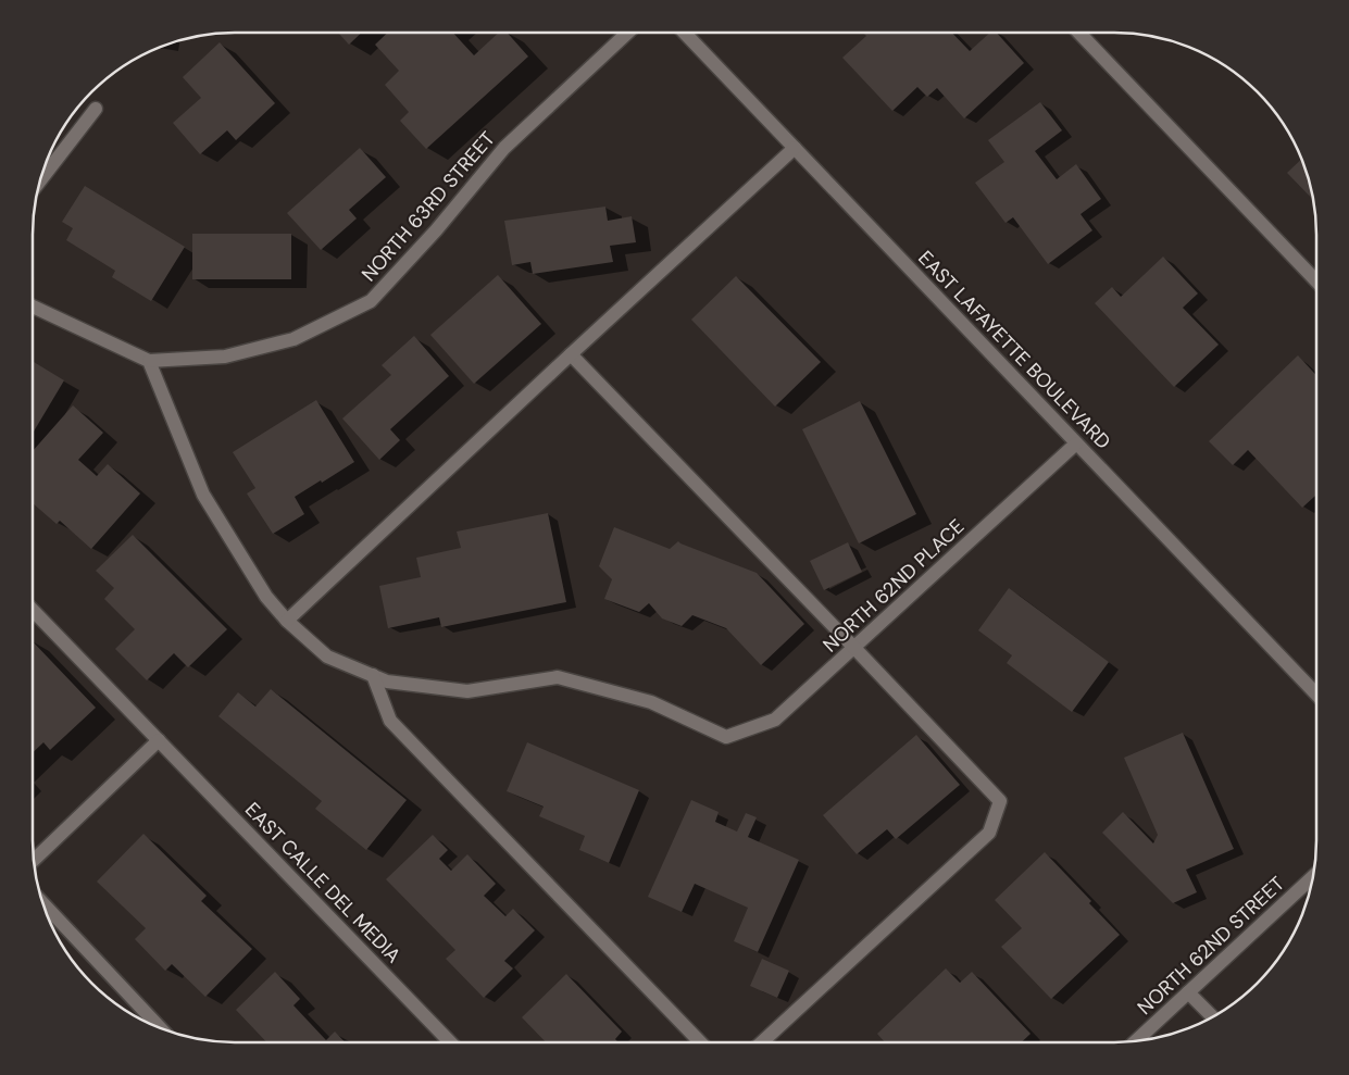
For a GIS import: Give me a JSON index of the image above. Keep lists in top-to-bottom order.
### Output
{
  "streets": {
    "street": [
      "NORTH 63RD STREET",
      "EAST LAFAYETTE BOULEVARD",
      "NORTH 62ND PLACE",
      "EAST CALLE DEL MEDIA",
      "NORTH 62ND STREET"
    ]
  },
  "crossings": [
    ["EAST LAFAYETTE BOULEVARD", "NORTH 62ND PLACE"]
  ]
}
